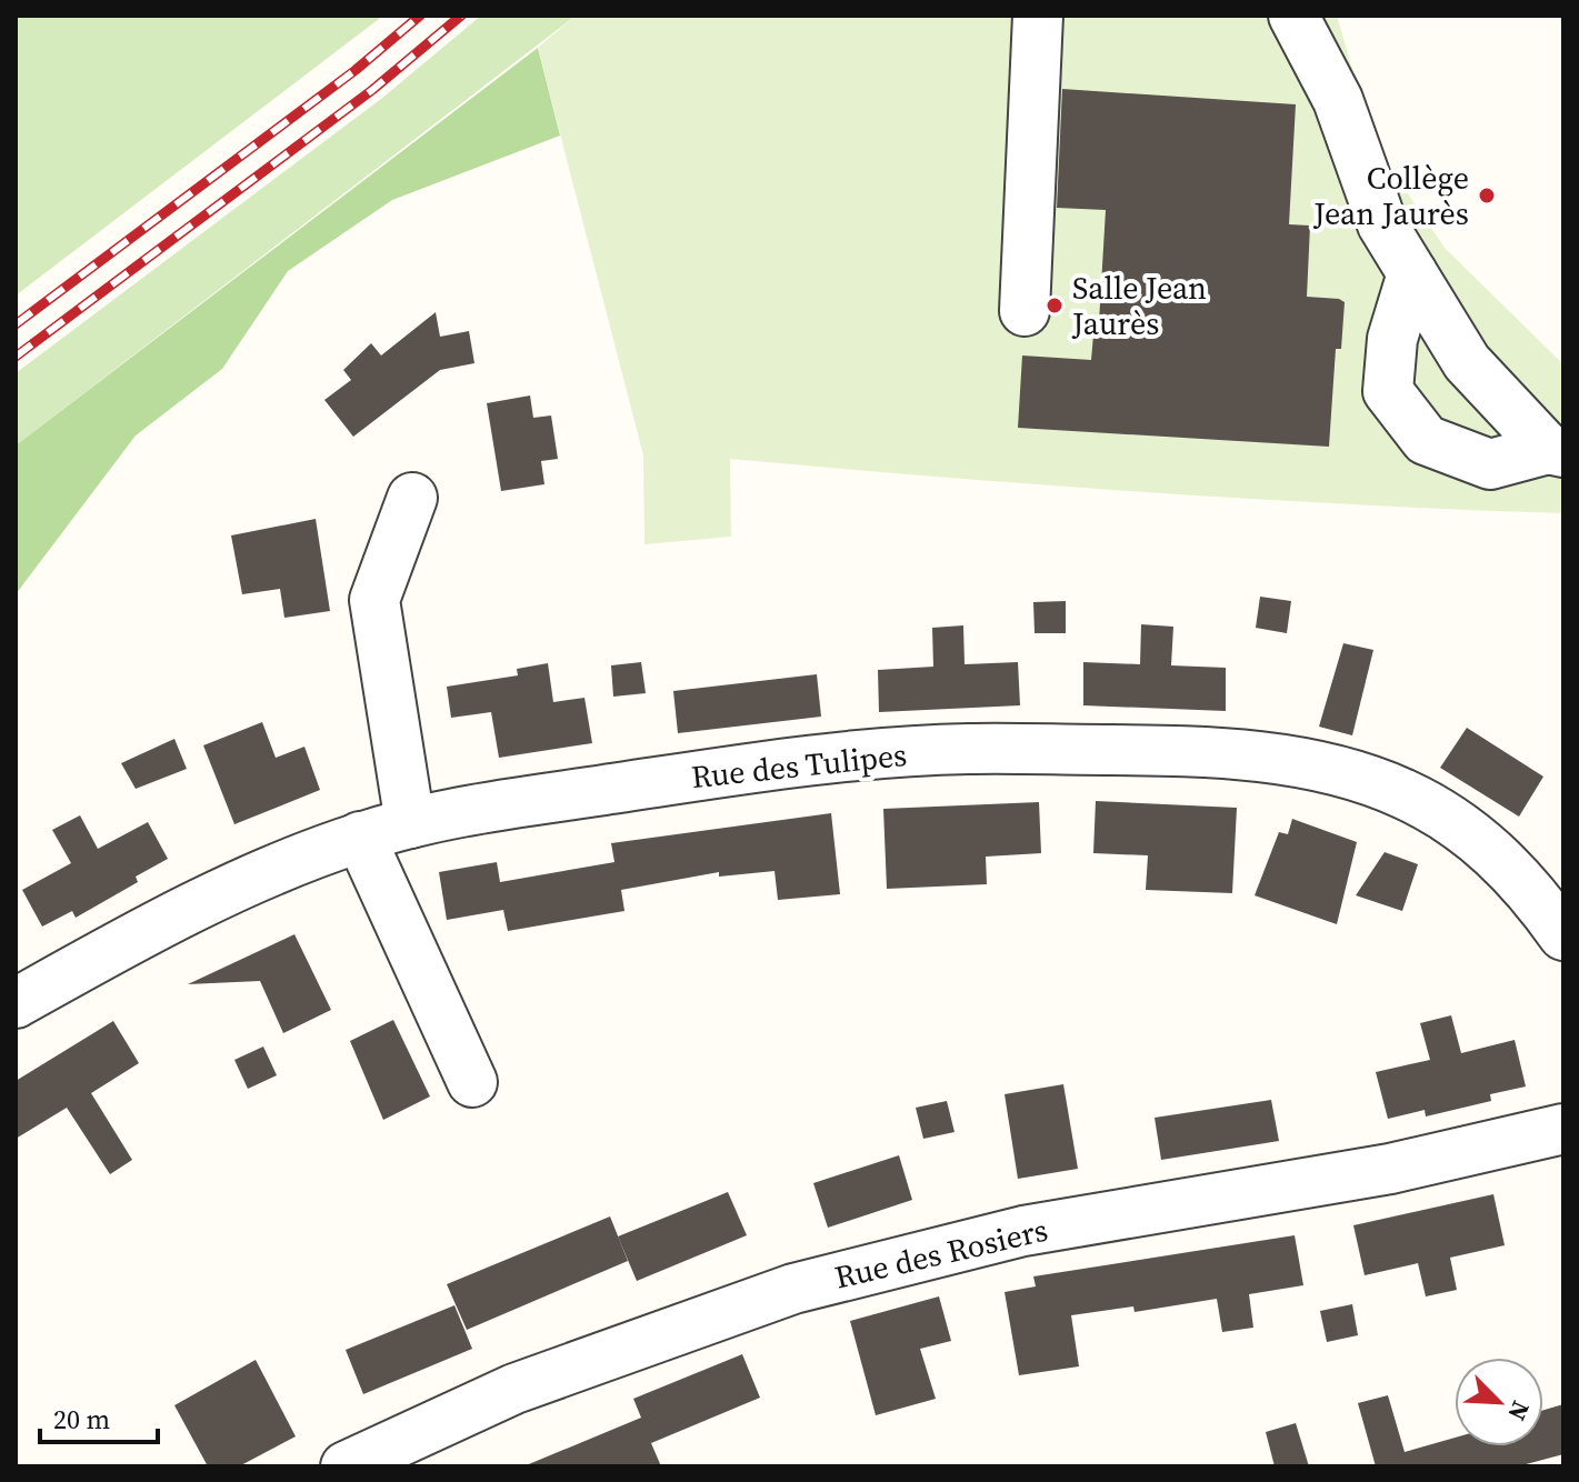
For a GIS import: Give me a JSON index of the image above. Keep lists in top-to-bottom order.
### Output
{
  "streets": {
    "street": ["Rue des Tulipes", "Rue des Rosiers"]
  },
  "places": ["Collège Jean Jaurès", "Salle Jean Jaurès"],
  "scale_bar": "20 m",
  "north": "bottom right"
}
